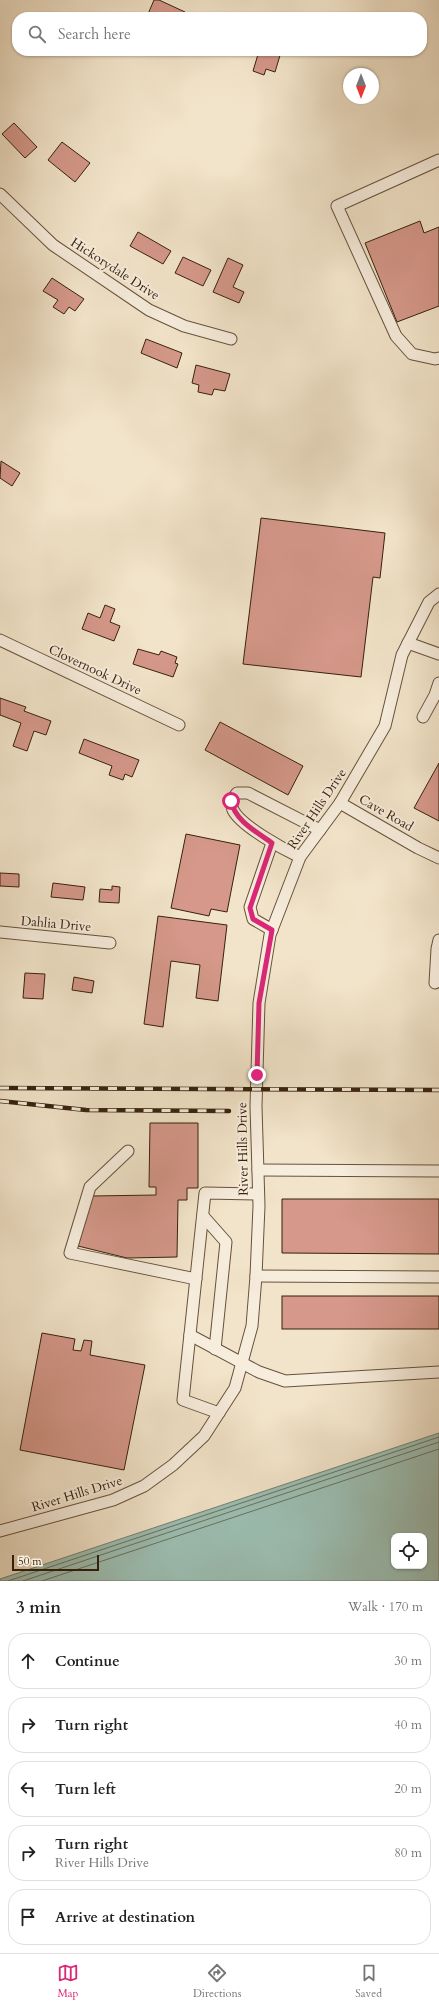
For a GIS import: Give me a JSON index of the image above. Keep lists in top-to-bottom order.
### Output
{
  "streets": {
    "street": [
      "Hickorydale Drive",
      "Clovernook Drive",
      "River Hills Drive",
      "Cave Road",
      "Dahlia Drive"
    ]
  },
  "crossings": [
    ["River Hills Drive", "Cave Road"]
  ],
  "scale_bar": "50 m",
  "north": "bottom",
  "page": {
    "search": "Search here",
    "scale": "50 m",
    "heading": ["3 min", "Walk · 170 m"],
    "list": [
      ["Continue", "30 m"],
      ["Turn right", "40 m"],
      ["Turn left", "20 m"],
      ["Turn right", "River Hills Drive", "80 m"],
      "Arrive at destination"
    ],
    "nav": ["Map", "Directions", "Saved"]
  }
}
